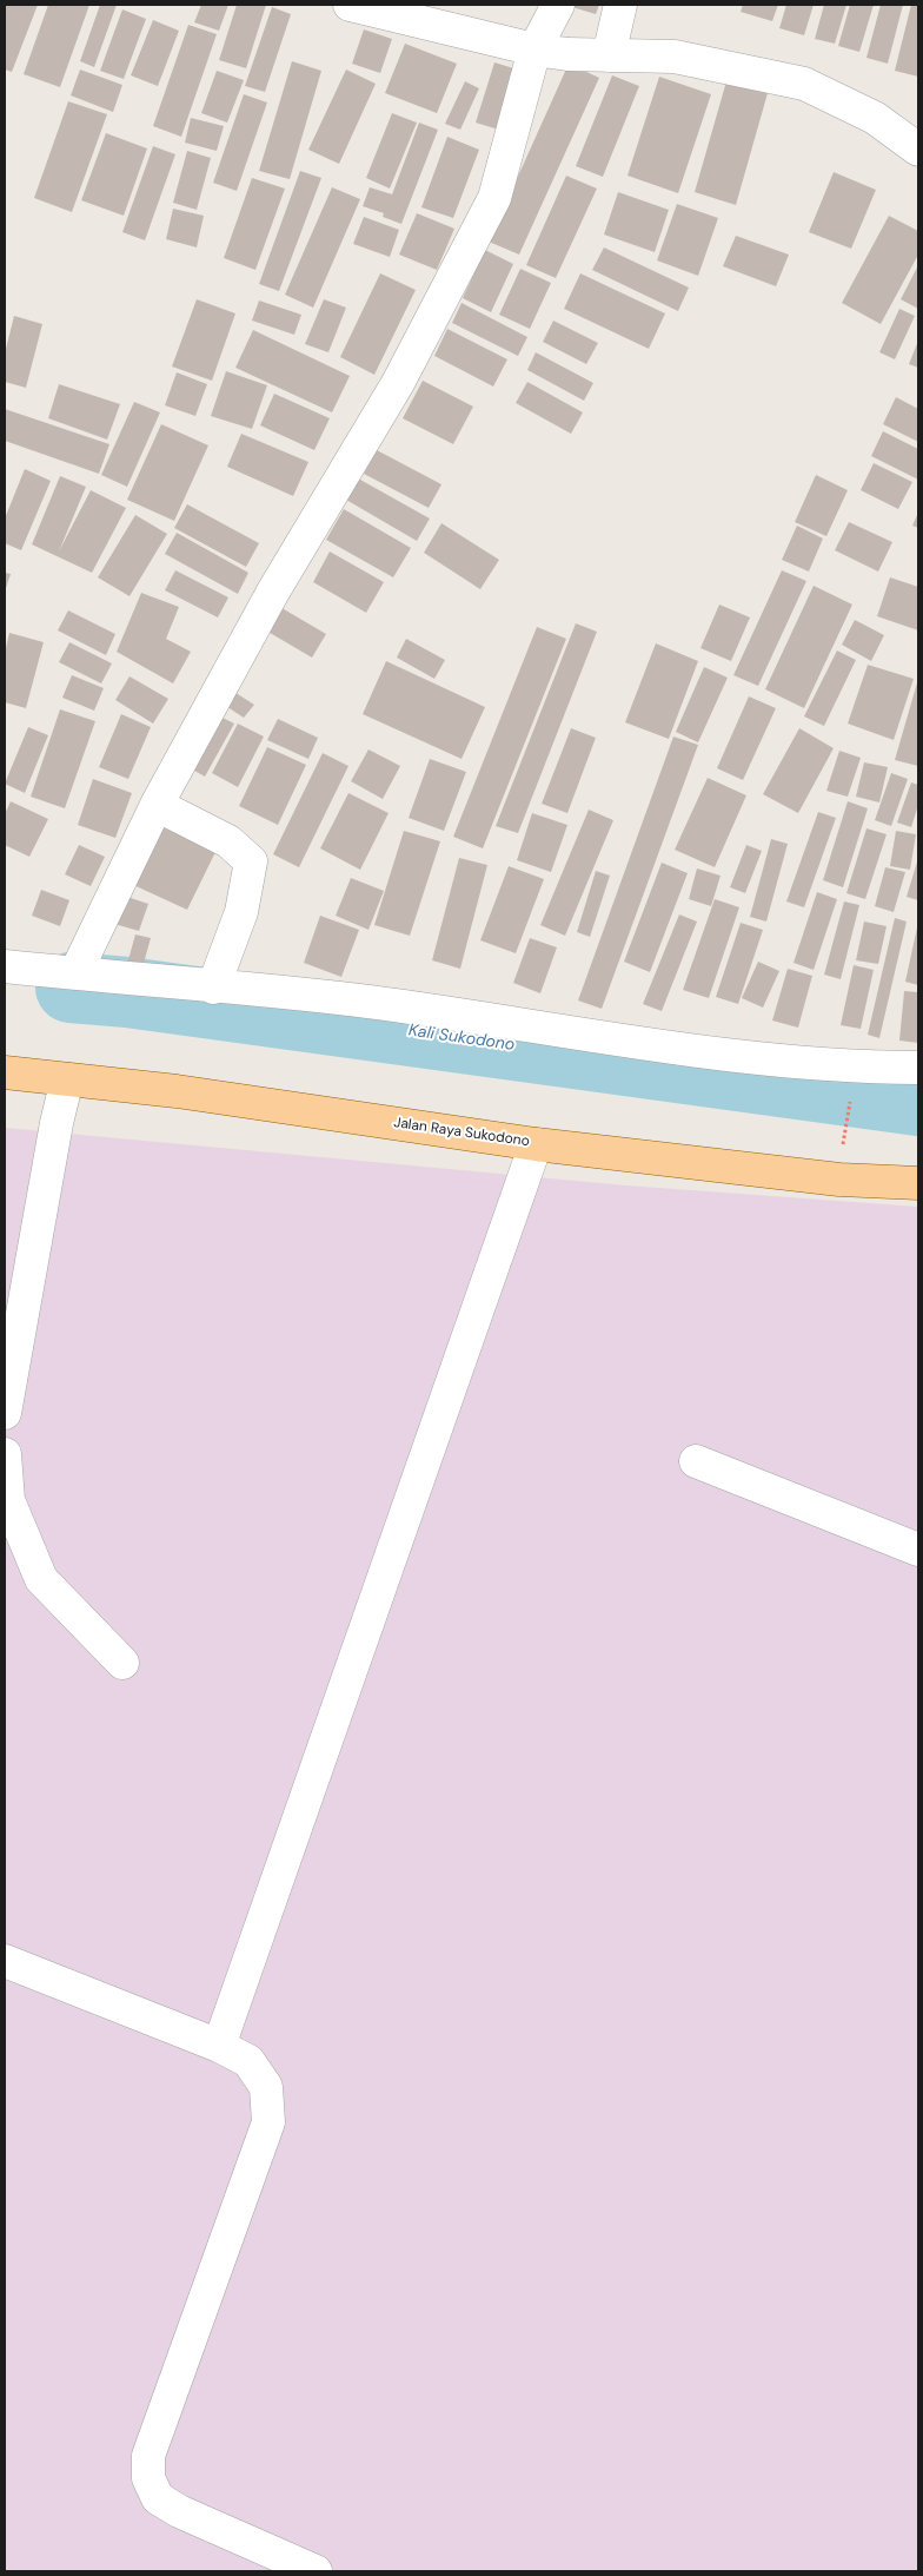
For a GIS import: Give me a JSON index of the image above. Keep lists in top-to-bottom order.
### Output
{
  "streets": {
    "main road": ["Jalan Raya Sukodono"]
  },
  "water": ["Kali Sukodono"]
}
